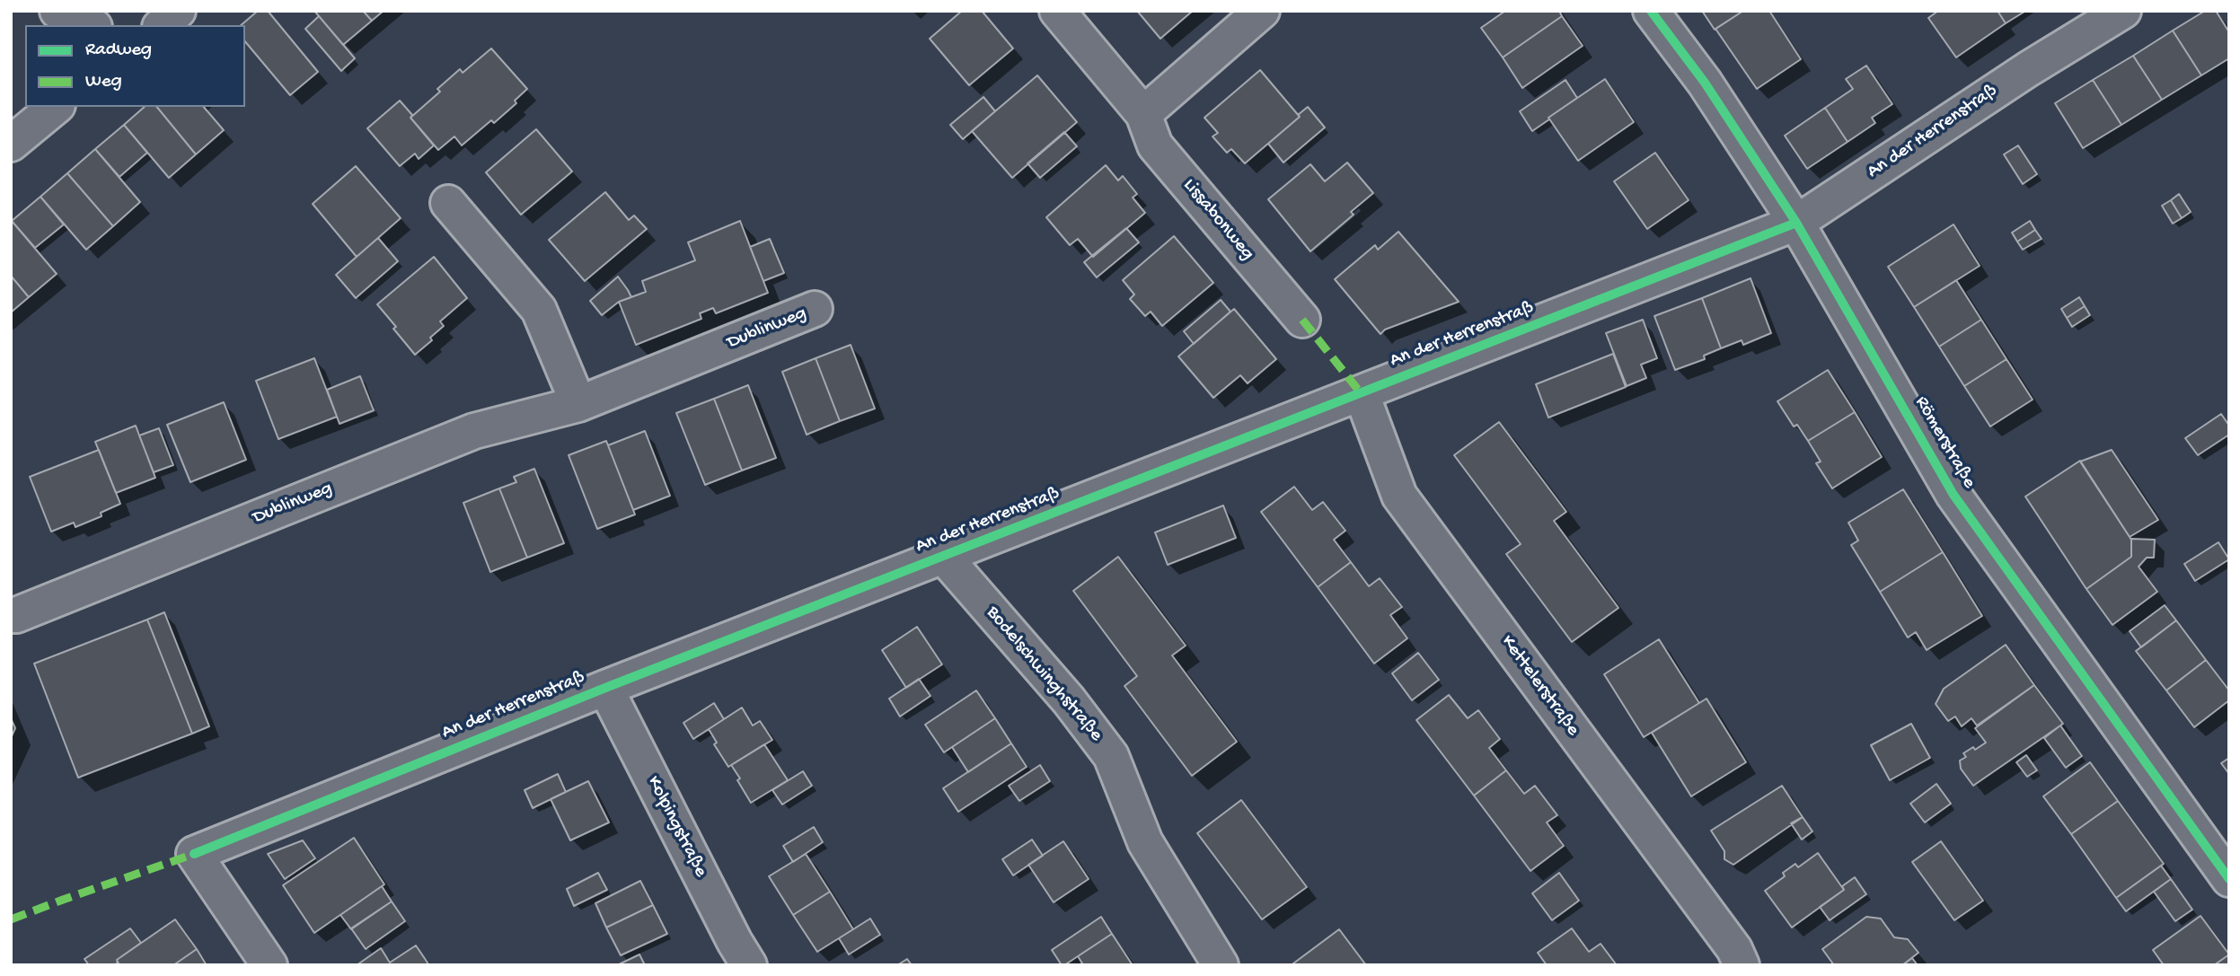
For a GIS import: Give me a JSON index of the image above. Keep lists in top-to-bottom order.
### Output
{
  "streets": {
    "street": [
      "An der Herrenstraß",
      "Lissabonweg",
      "Dublinweg",
      "Römerstraße",
      "Bodelschwinghstraße",
      "Kettelerstraße",
      "Kolpingstraße"
    ]
  },
  "crossings": [
    ["An der Herrenstraß", "Römerstraße"],
    ["An der Herrenstraß", "Bodelschwinghstraße"],
    ["An der Herrenstraß", "Kettelerstraße"],
    ["An der Herrenstraß", "Kolpingstraße"]
  ],
  "legend": ["Radweg", "Weg"]
}
